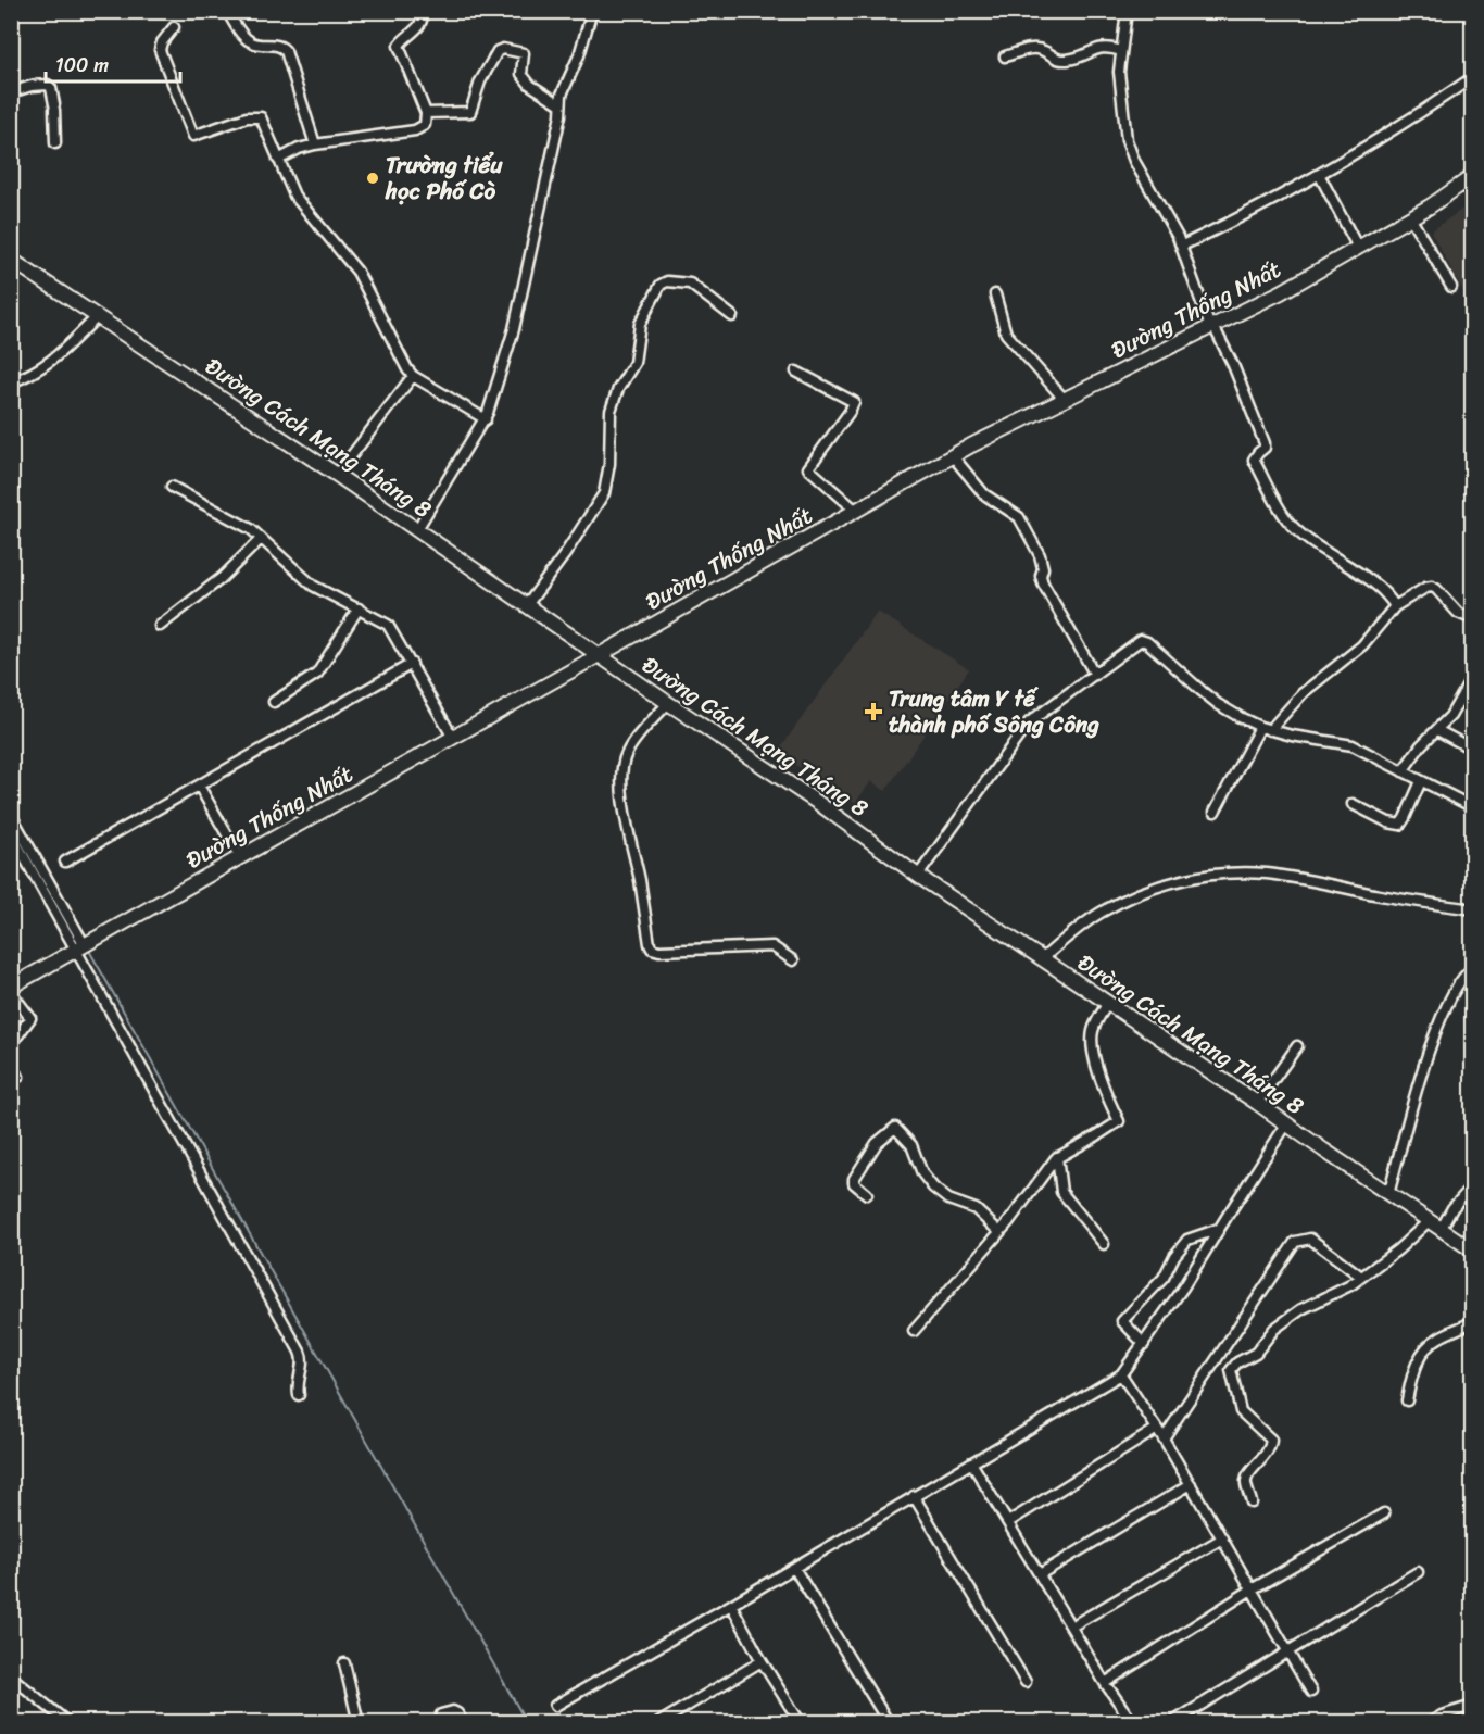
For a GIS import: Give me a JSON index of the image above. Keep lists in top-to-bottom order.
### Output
{
  "streets": {
    "street": ["Đường Thống Nhất", "Đường Cách Mạng Tháng 8"]
  },
  "crossings": [
    ["Đường Thống Nhất", "Đường Cách Mạng Tháng 8"]
  ],
  "places": {
    "other": ["Trường tiểu học Phố Cò"],
    "health": ["Trung tâm Y tế thành phố Sông Công"]
  },
  "scale_bar": "100 m"
}
